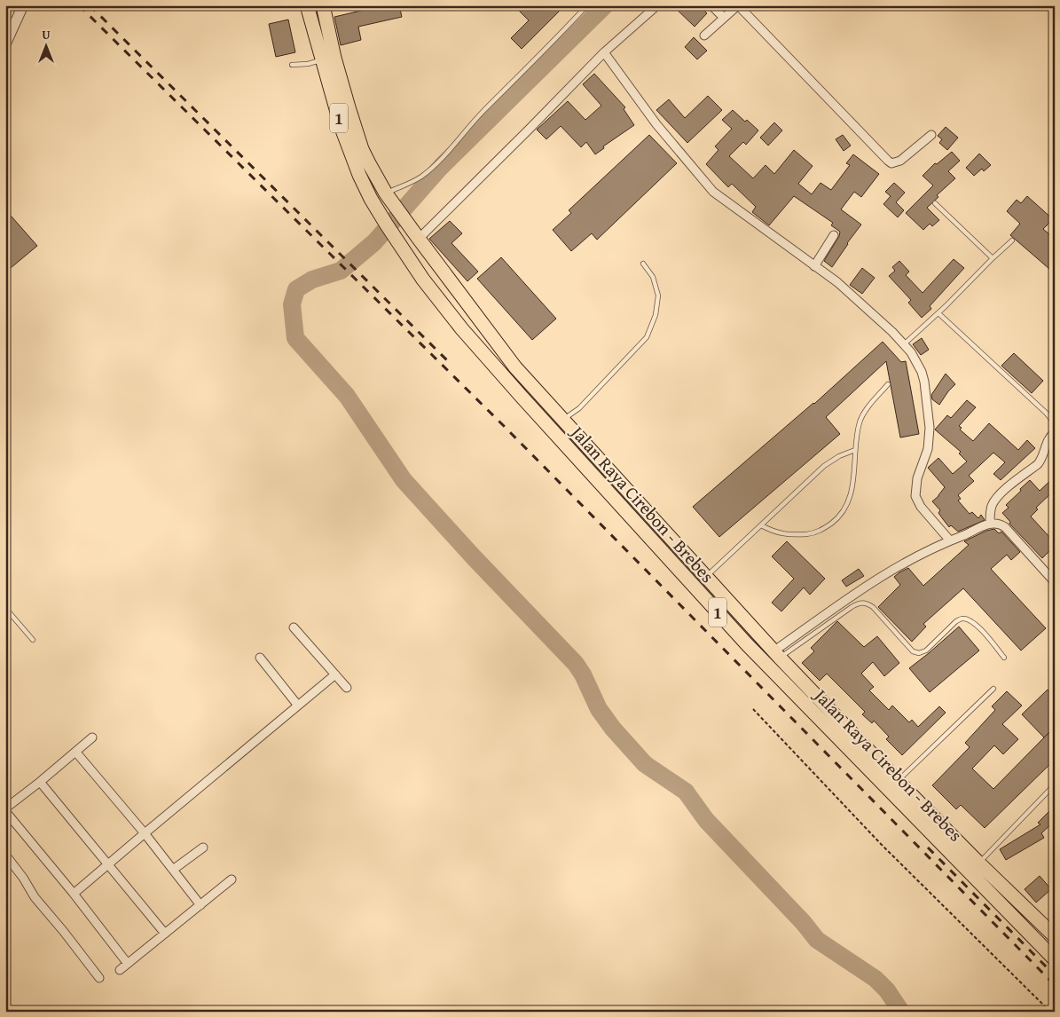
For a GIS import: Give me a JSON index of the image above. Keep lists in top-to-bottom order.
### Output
{
  "streets": {
    "highway": ["1", "Jalan Raya Cirebon - Brebes"]
  },
  "north": "top"
}
